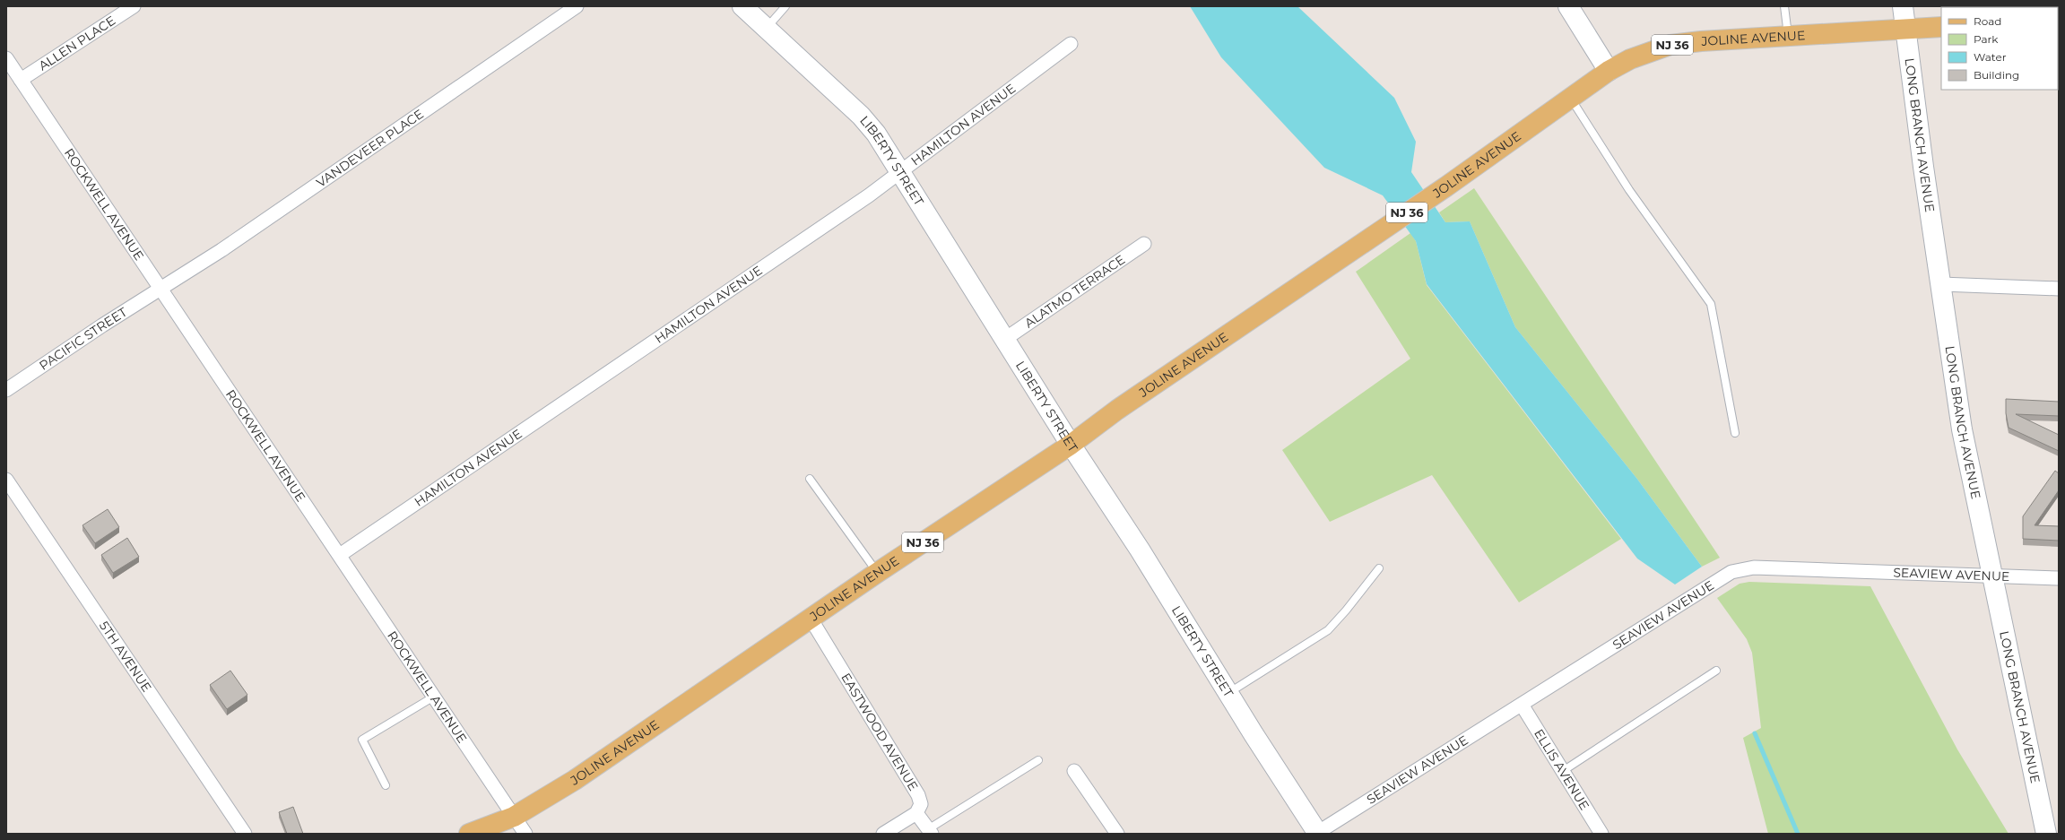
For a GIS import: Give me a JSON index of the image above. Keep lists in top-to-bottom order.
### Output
{
  "streets": {
    "main road": ["JOLINE AVENUE", "NJ 36"],
    "street": [
      "ALLEN PLACE",
      "HAMILTON AVENUE",
      "LONG BRANCH AVENUE",
      "VANDEVEER PLACE",
      "LIBERTY STREET",
      "ROCKWELL AVENUE",
      "ALATMO TERRACE",
      "PACIFIC STREET",
      "SEAVIEW AVENUE",
      "5TH AVENUE",
      "EASTWOOD AVENUE",
      "ELLIS AVENUE"
    ]
  },
  "crossings": [
    ["JOLINE AVENUE", "LONG BRANCH AVENUE"],
    ["JOLINE AVENUE", "LIBERTY STREET"],
    ["JOLINE AVENUE", "ROCKWELL AVENUE"],
    ["JOLINE AVENUE", "EASTWOOD AVENUE"],
    ["ALLEN PLACE", "ROCKWELL AVENUE"],
    ["HAMILTON AVENUE", "LIBERTY STREET"],
    ["HAMILTON AVENUE", "ROCKWELL AVENUE"],
    ["LONG BRANCH AVENUE", "SEAVIEW AVENUE"],
    ["VANDEVEER PLACE", "ROCKWELL AVENUE"],
    ["VANDEVEER PLACE", "PACIFIC STREET"],
    ["LIBERTY STREET", "ALATMO TERRACE"],
    ["LIBERTY STREET", "SEAVIEW AVENUE"],
    ["ROCKWELL AVENUE", "PACIFIC STREET"],
    ["SEAVIEW AVENUE", "ELLIS AVENUE"]
  ],
  "legend": [
    "Road",
    "Park",
    "Water",
    "Building"
  ]
}
